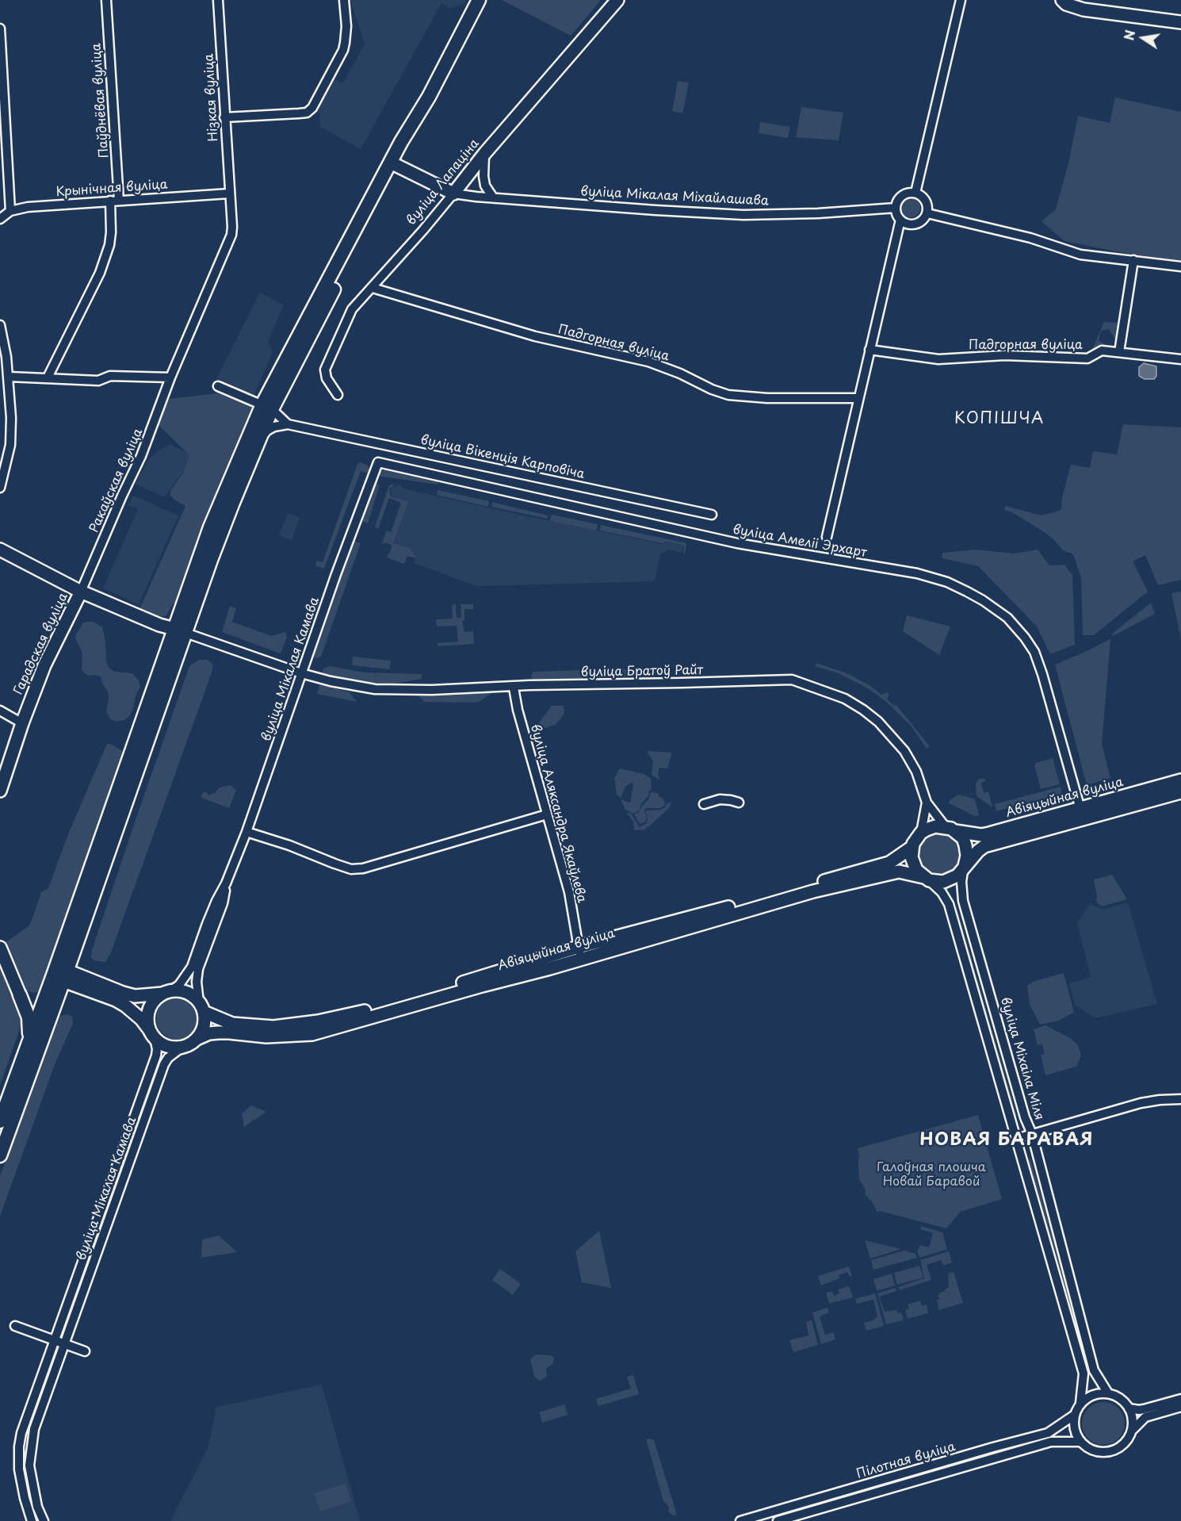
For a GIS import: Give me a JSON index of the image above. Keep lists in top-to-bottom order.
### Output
{
  "streets": {
    "main road": ["вуліца Лапаціна", "Гарадская вуліца", "Авіяцыйная вуліца"],
    "street": [
      "Нізкая вуліца",
      "Паўднёвая вуліца",
      "Крынічная вуліца",
      "вуліца Мікалая Міхайлашава",
      "Падгорная вуліца",
      "вуліца Вікенція Карповіча",
      "Ракаўская вуліца",
      "вуліца Амеліі Эрхарт",
      "вуліца Мікалая Камава",
      "вуліца Братоў Райт",
      "вуліца Аляксандра Якаўлева",
      "вуліца Міхаіла Міля",
      "Пілотная вуліца"
    ]
  },
  "crossings": [
    ["Нізкая вуліца", "Крынічная вуліца"],
    ["Нізкая вуліца", "Ракаўская вуліца"],
    ["Паўднёвая вуліца", "Крынічная вуліца"],
    ["вуліца Лапаціна", "вуліца Мікалая Міхайлашава"],
    ["вуліца Лапаціна", "Падгорная вуліца"],
    ["Крынічная вуліца", "Ракаўская вуліца"],
    ["Ракаўская вуліца", "Гарадская вуліца"],
    ["вуліца Амеліі Эрхарт", "вуліца Мікалая Камава"],
    ["вуліца Амеліі Эрхарт", "Авіяцыйная вуліца"],
    ["вуліца Мікалая Камава", "вуліца Братоў Райт"],
    ["вуліца Мікалая Камава", "Авіяцыйная вуліца"],
    ["вуліца Братоў Райт", "вуліца Аляксандра Якаўлева"],
    ["Авіяцыйная вуліца", "вуліца Аляксандра Якаўлева"],
    ["Авіяцыйная вуліца", "вуліца Міхаіла Міля"],
    ["вуліца Міхаіла Міля", "Пілотная вуліца"]
  ],
  "districts": ["КОПІШЧА", "НОВАЯ БАРАВАЯ"],
  "parks": ["Галоўная плошча Новай Баравой"],
  "north": "left"
}
